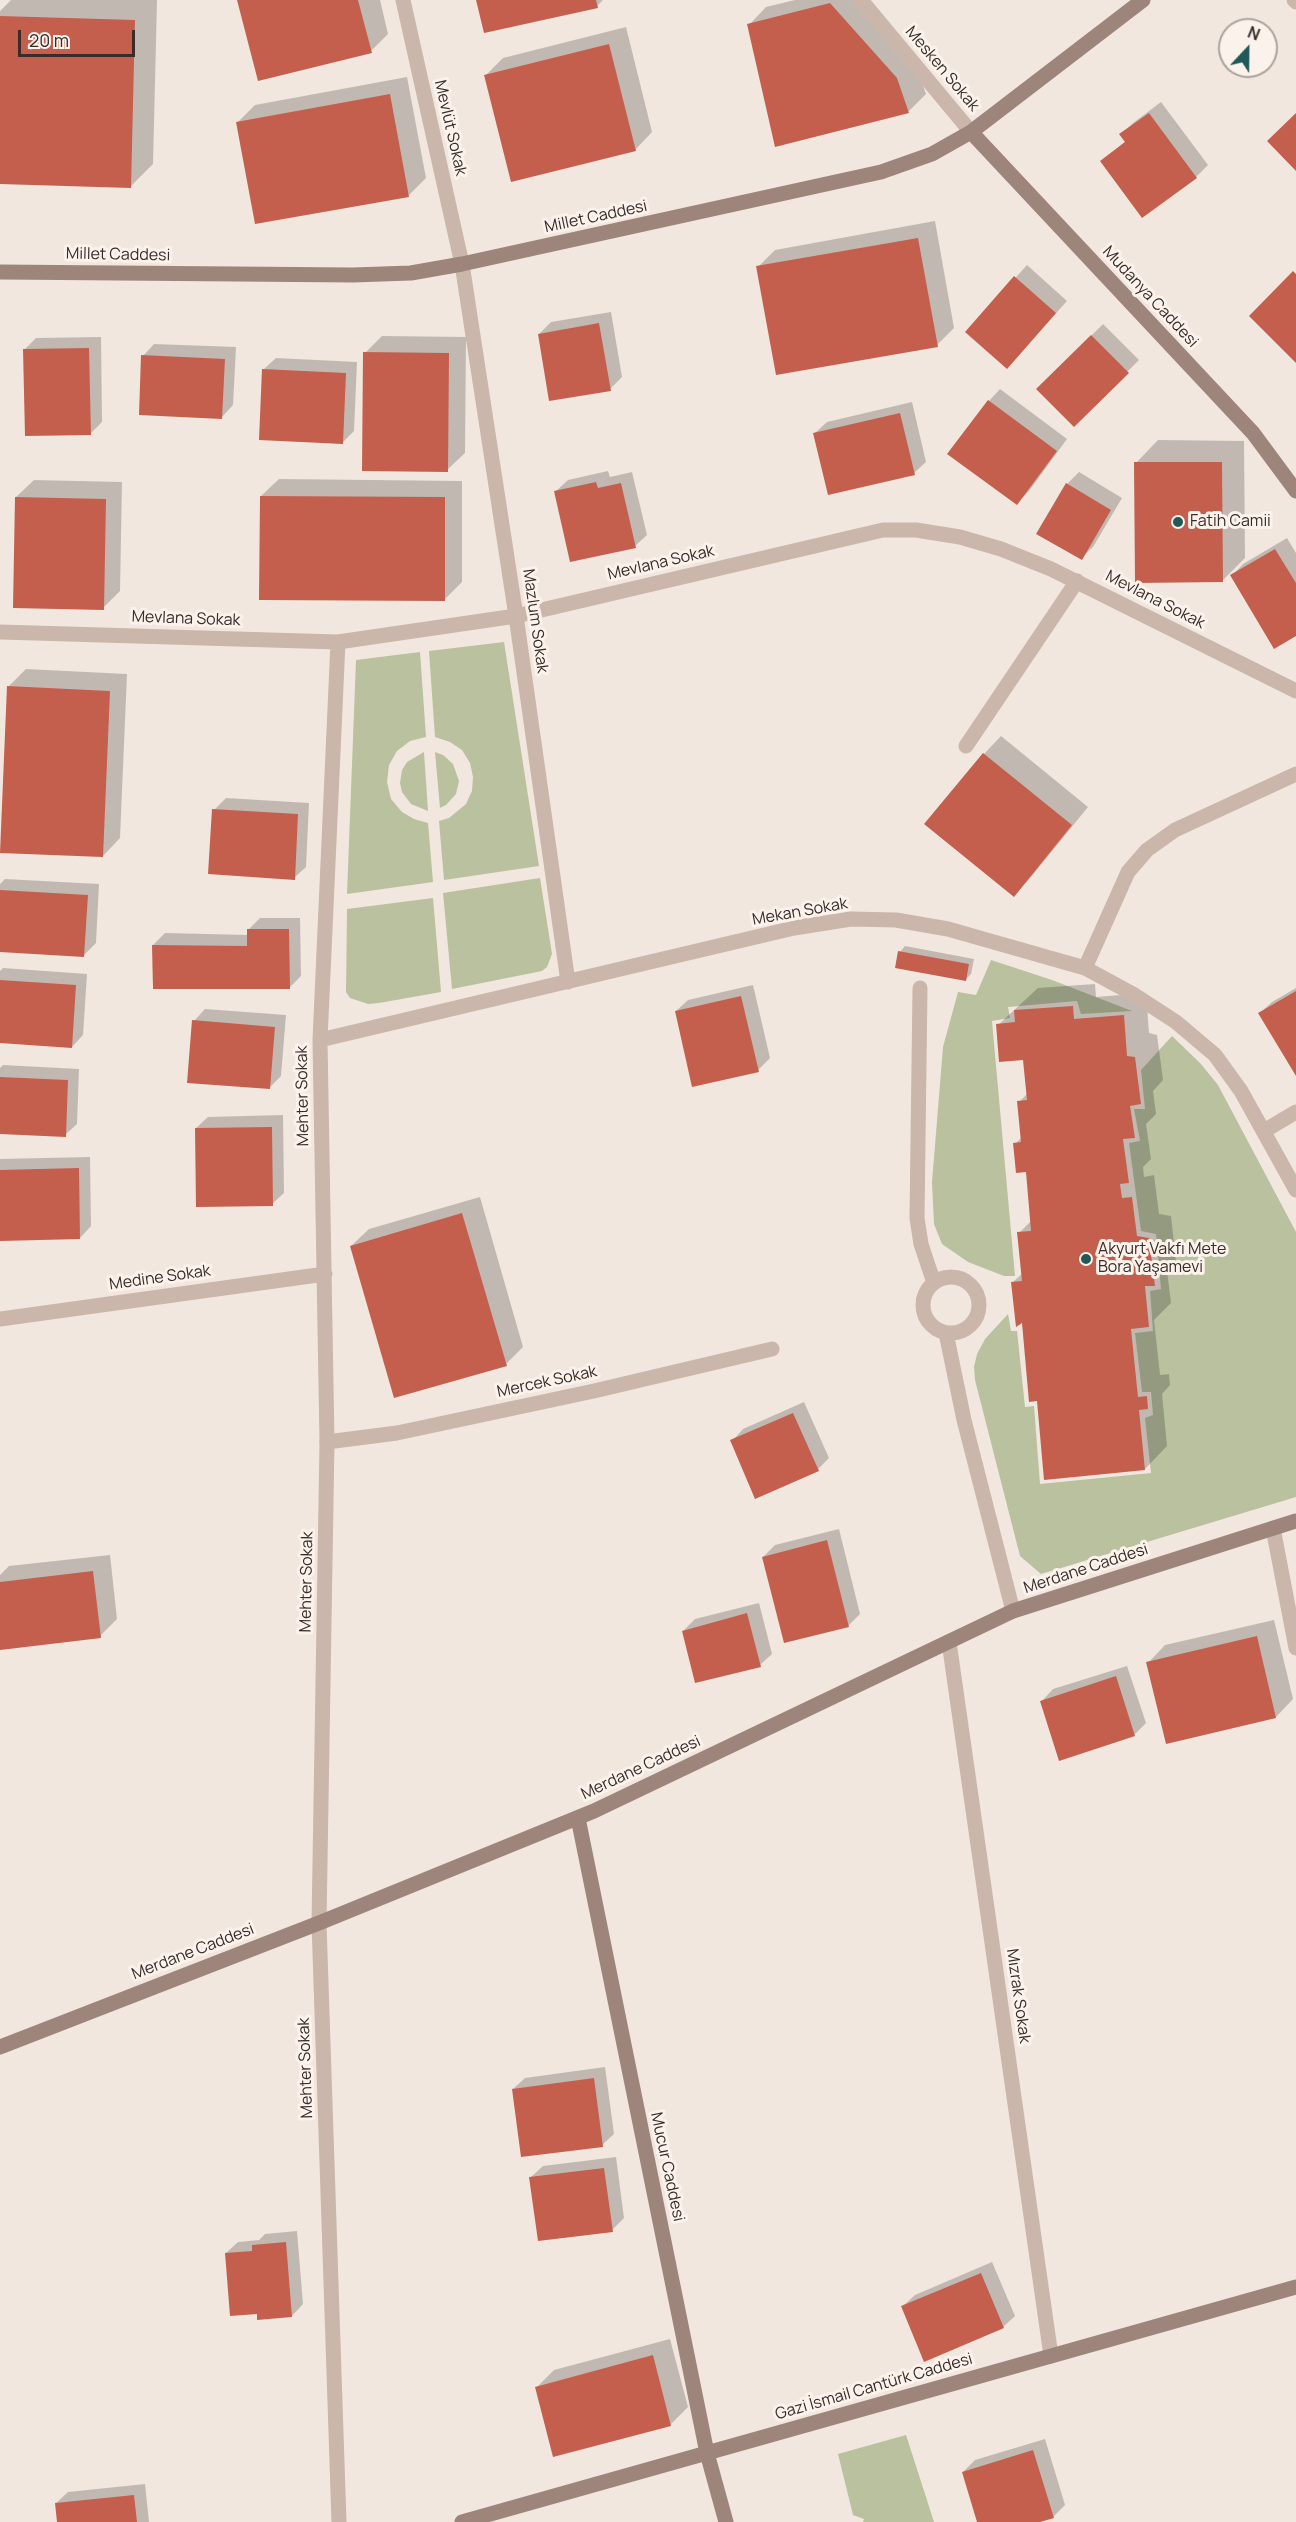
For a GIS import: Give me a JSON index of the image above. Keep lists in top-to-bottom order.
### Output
{
  "streets": {
    "street": [
      "Mesken Sokak",
      "Mevlüt Sokak",
      "Millet Caddesi",
      "Mudanya Caddesi",
      "Mevlana Sokak",
      "Mazlum Sokak",
      "Mekan Sokak",
      "Mehter Sokak",
      "Medine Sokak",
      "Mercek Sokak",
      "Merdane Caddesi",
      "Mızrak Sokak",
      "Mucur Caddesi",
      "Gazi İsmail Cantürk Caddesi"
    ]
  },
  "crossings": [
    ["Mesken Sokak", "Millet Caddesi"],
    ["Mesken Sokak", "Mudanya Caddesi"],
    ["Mevlüt Sokak", "Millet Caddesi"],
    ["Mevlüt Sokak", "Mazlum Sokak"],
    ["Millet Caddesi", "Mudanya Caddesi"],
    ["Millet Caddesi", "Mazlum Sokak"],
    ["Mevlana Sokak", "Mazlum Sokak"],
    ["Mevlana Sokak", "Mehter Sokak"],
    ["Mazlum Sokak", "Mekan Sokak"],
    ["Mekan Sokak", "Mehter Sokak"],
    ["Mehter Sokak", "Medine Sokak"],
    ["Mehter Sokak", "Mercek Sokak"],
    ["Mehter Sokak", "Merdane Caddesi"],
    ["Merdane Caddesi", "Mızrak Sokak"],
    ["Merdane Caddesi", "Mucur Caddesi"],
    ["Mızrak Sokak", "Gazi İsmail Cantürk Caddesi"],
    ["Mucur Caddesi", "Gazi İsmail Cantürk Caddesi"]
  ],
  "places": ["Fatih Camii", "Akyurt Vakfı Mete Bora Yaşamevi"],
  "scale_bar": "20 m",
  "north": "top"
}
